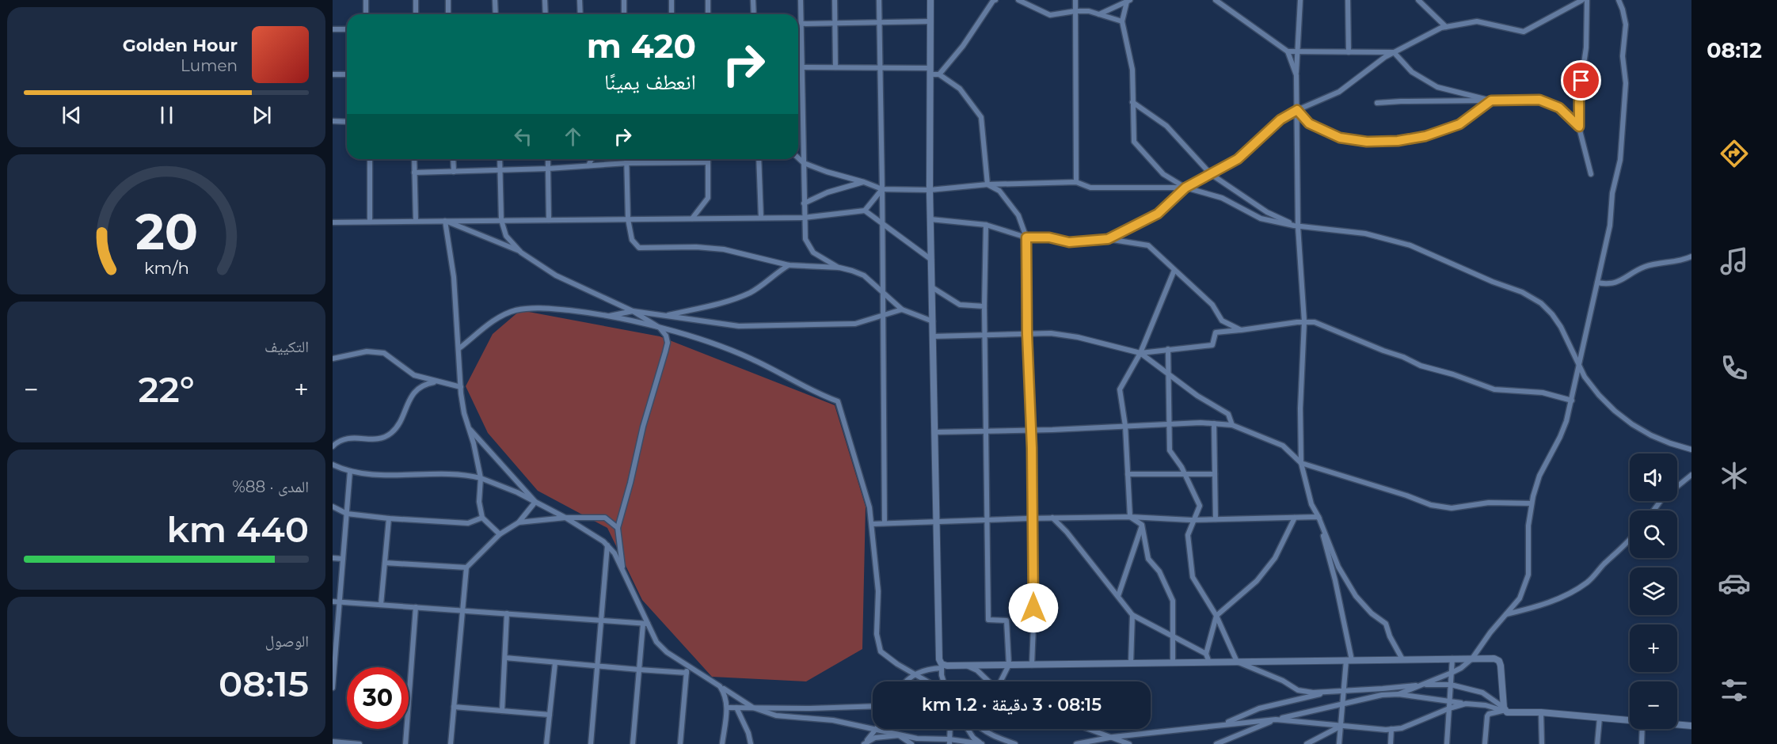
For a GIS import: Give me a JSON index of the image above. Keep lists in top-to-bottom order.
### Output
{
  "page": {
    "tabs": "08:12",
    "turn": ["420 m", "انعطف يمينًا"],
    "song": ["Golden Hour", "Lumen"],
    "tile": [
      "التكييف",
      ["المدى · 88%", "440 km"],
      ["الوصول", "08:15"]
    ],
    "heat": ["−", "22°", "+"],
    "map_buttons": ["+", "−"],
    "limit": "30",
    "trip": "08:15 · 3 دقيقة · 1.2 km",
    "gauge": ["20", "km/h"]
  }
}
